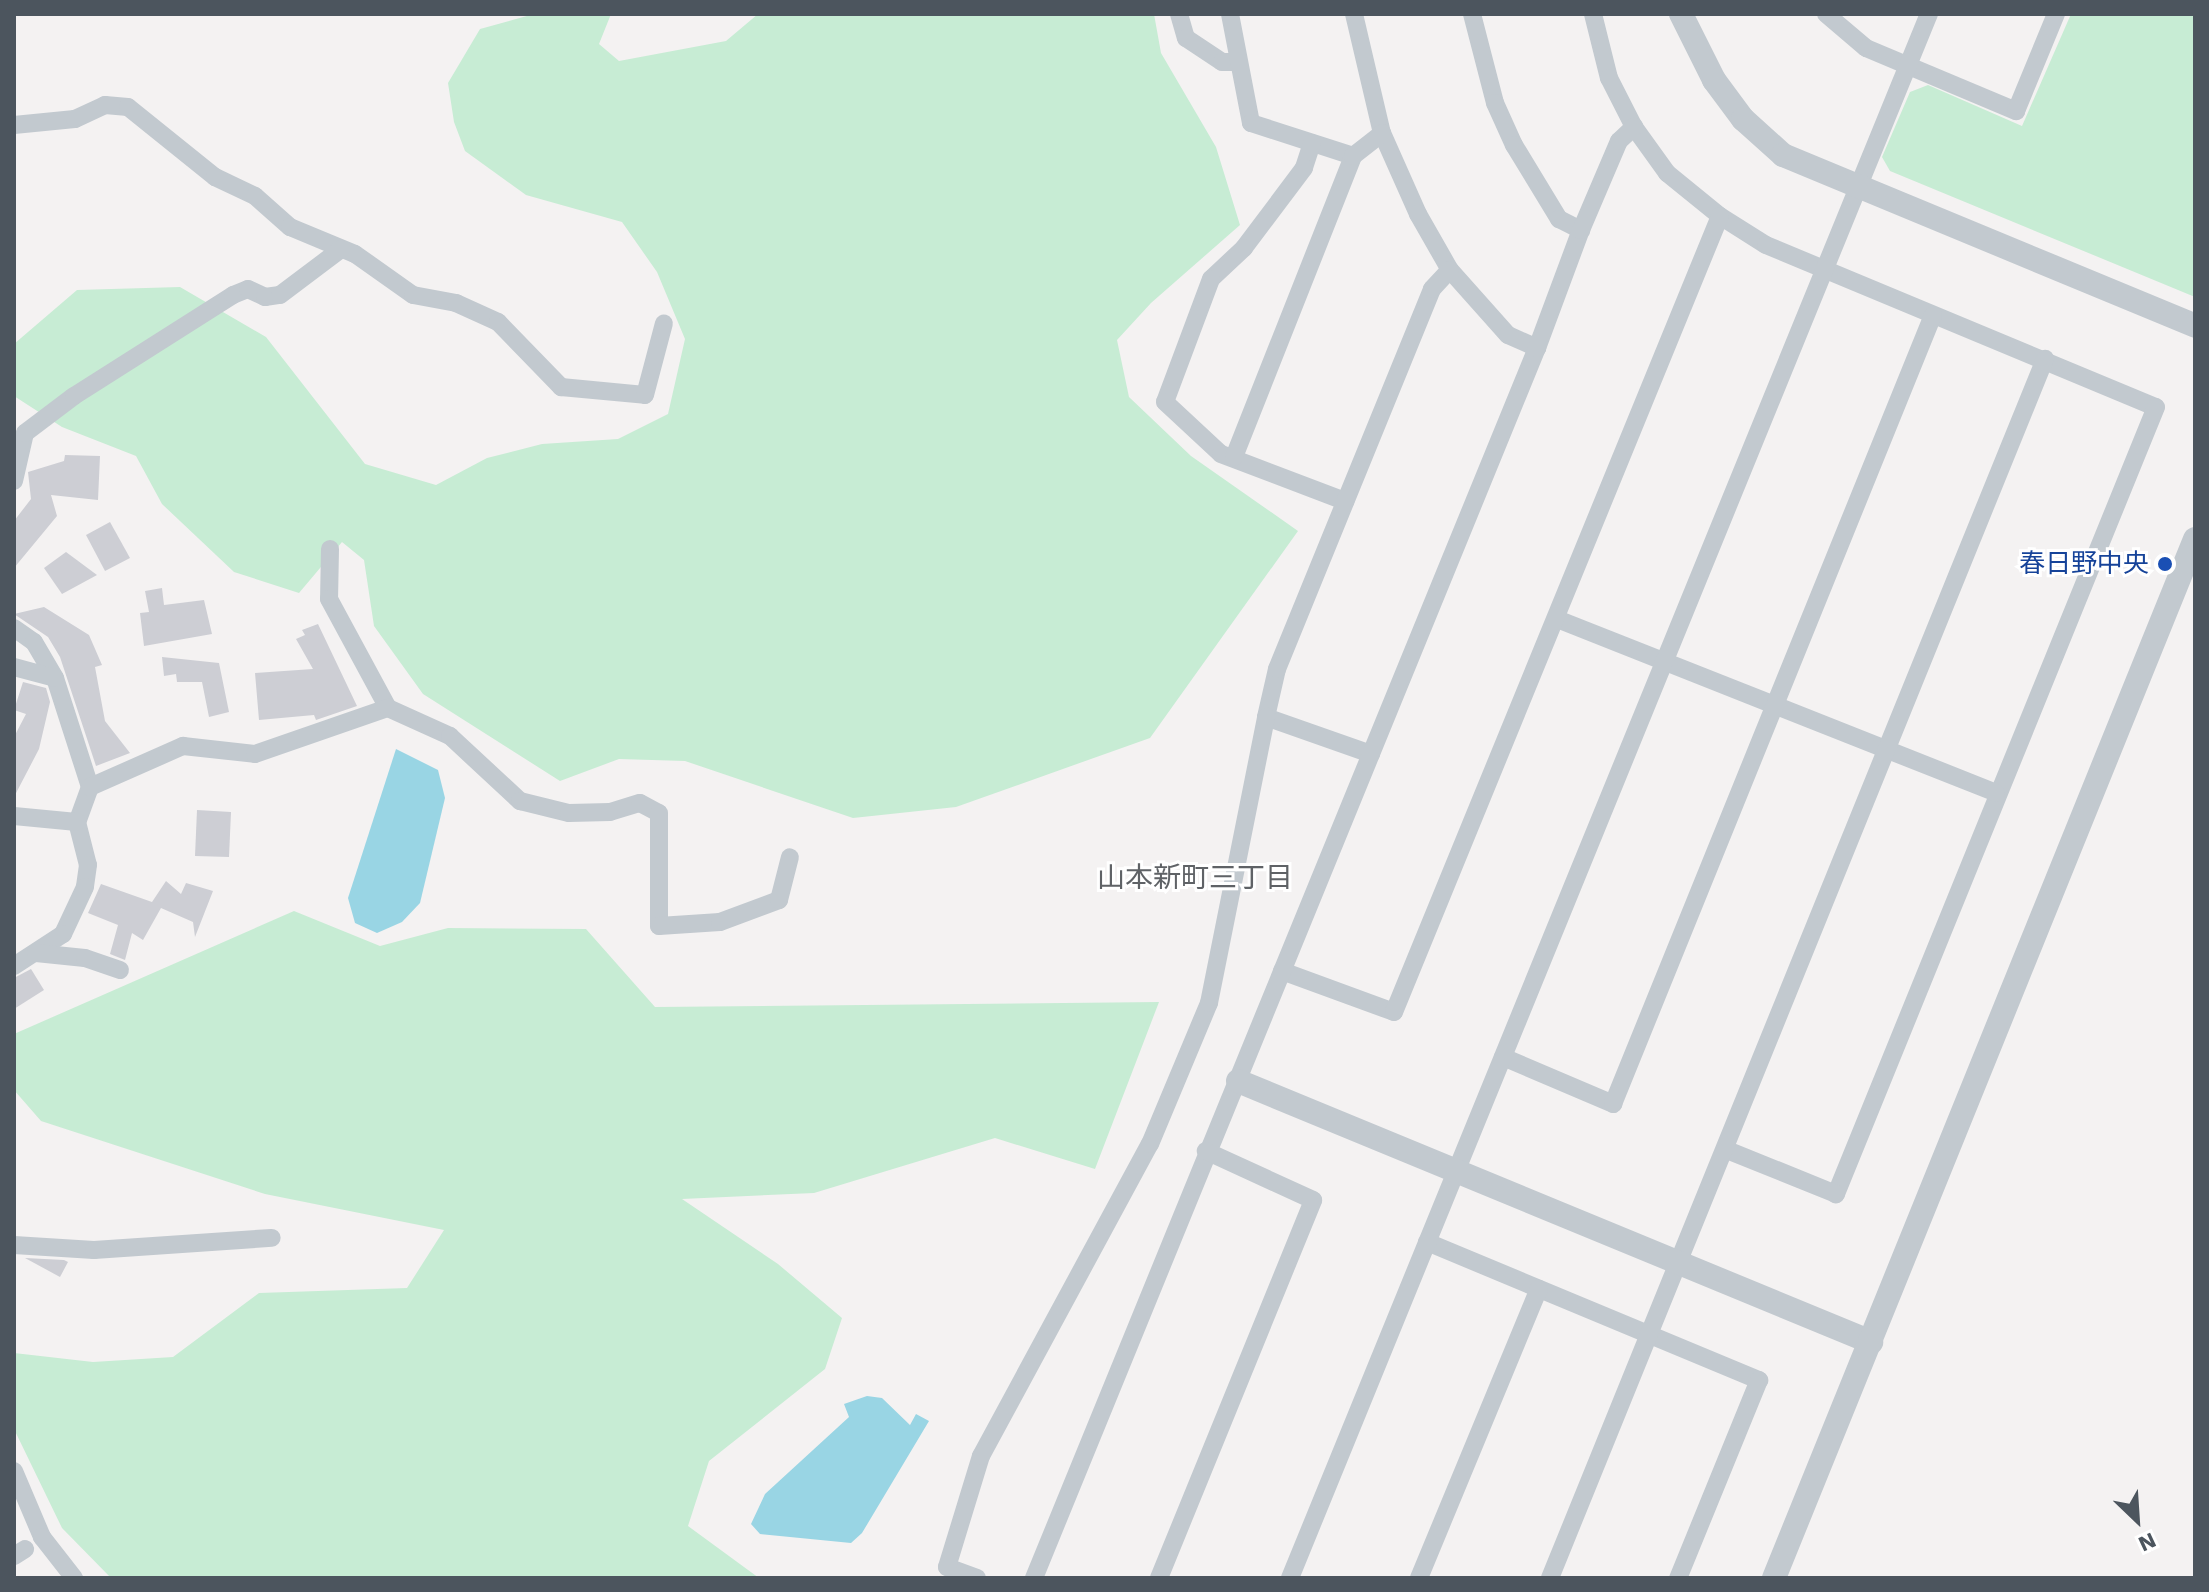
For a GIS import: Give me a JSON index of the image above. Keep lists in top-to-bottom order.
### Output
{
  "districts": ["山本新町三丁目"],
  "places": ["春日野中央"],
  "north": "bottom right"
}
